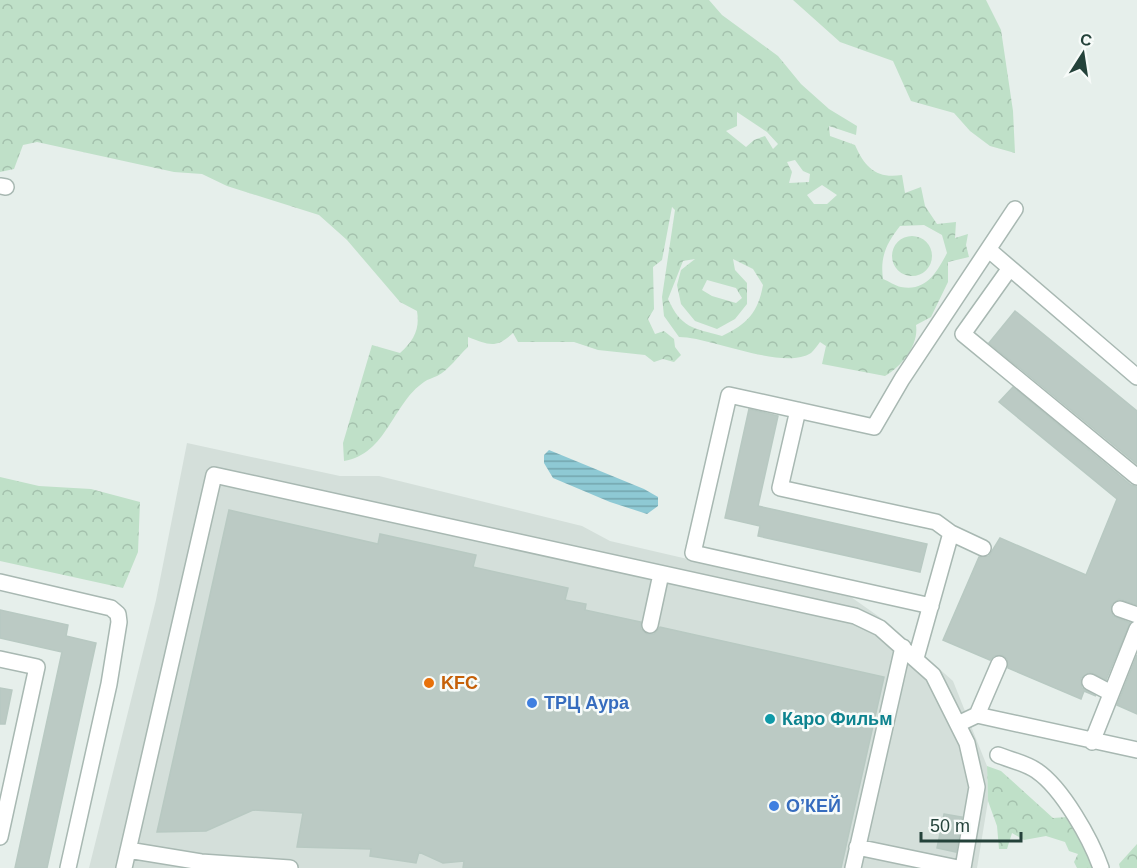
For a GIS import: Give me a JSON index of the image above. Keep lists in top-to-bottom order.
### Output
{
  "places": [
    "KFC",
    "ТРЦ Аура",
    "Каро Фильм",
    "О’КЕЙ"
  ],
  "scale_bar": "50 m",
  "north": "top"
}
